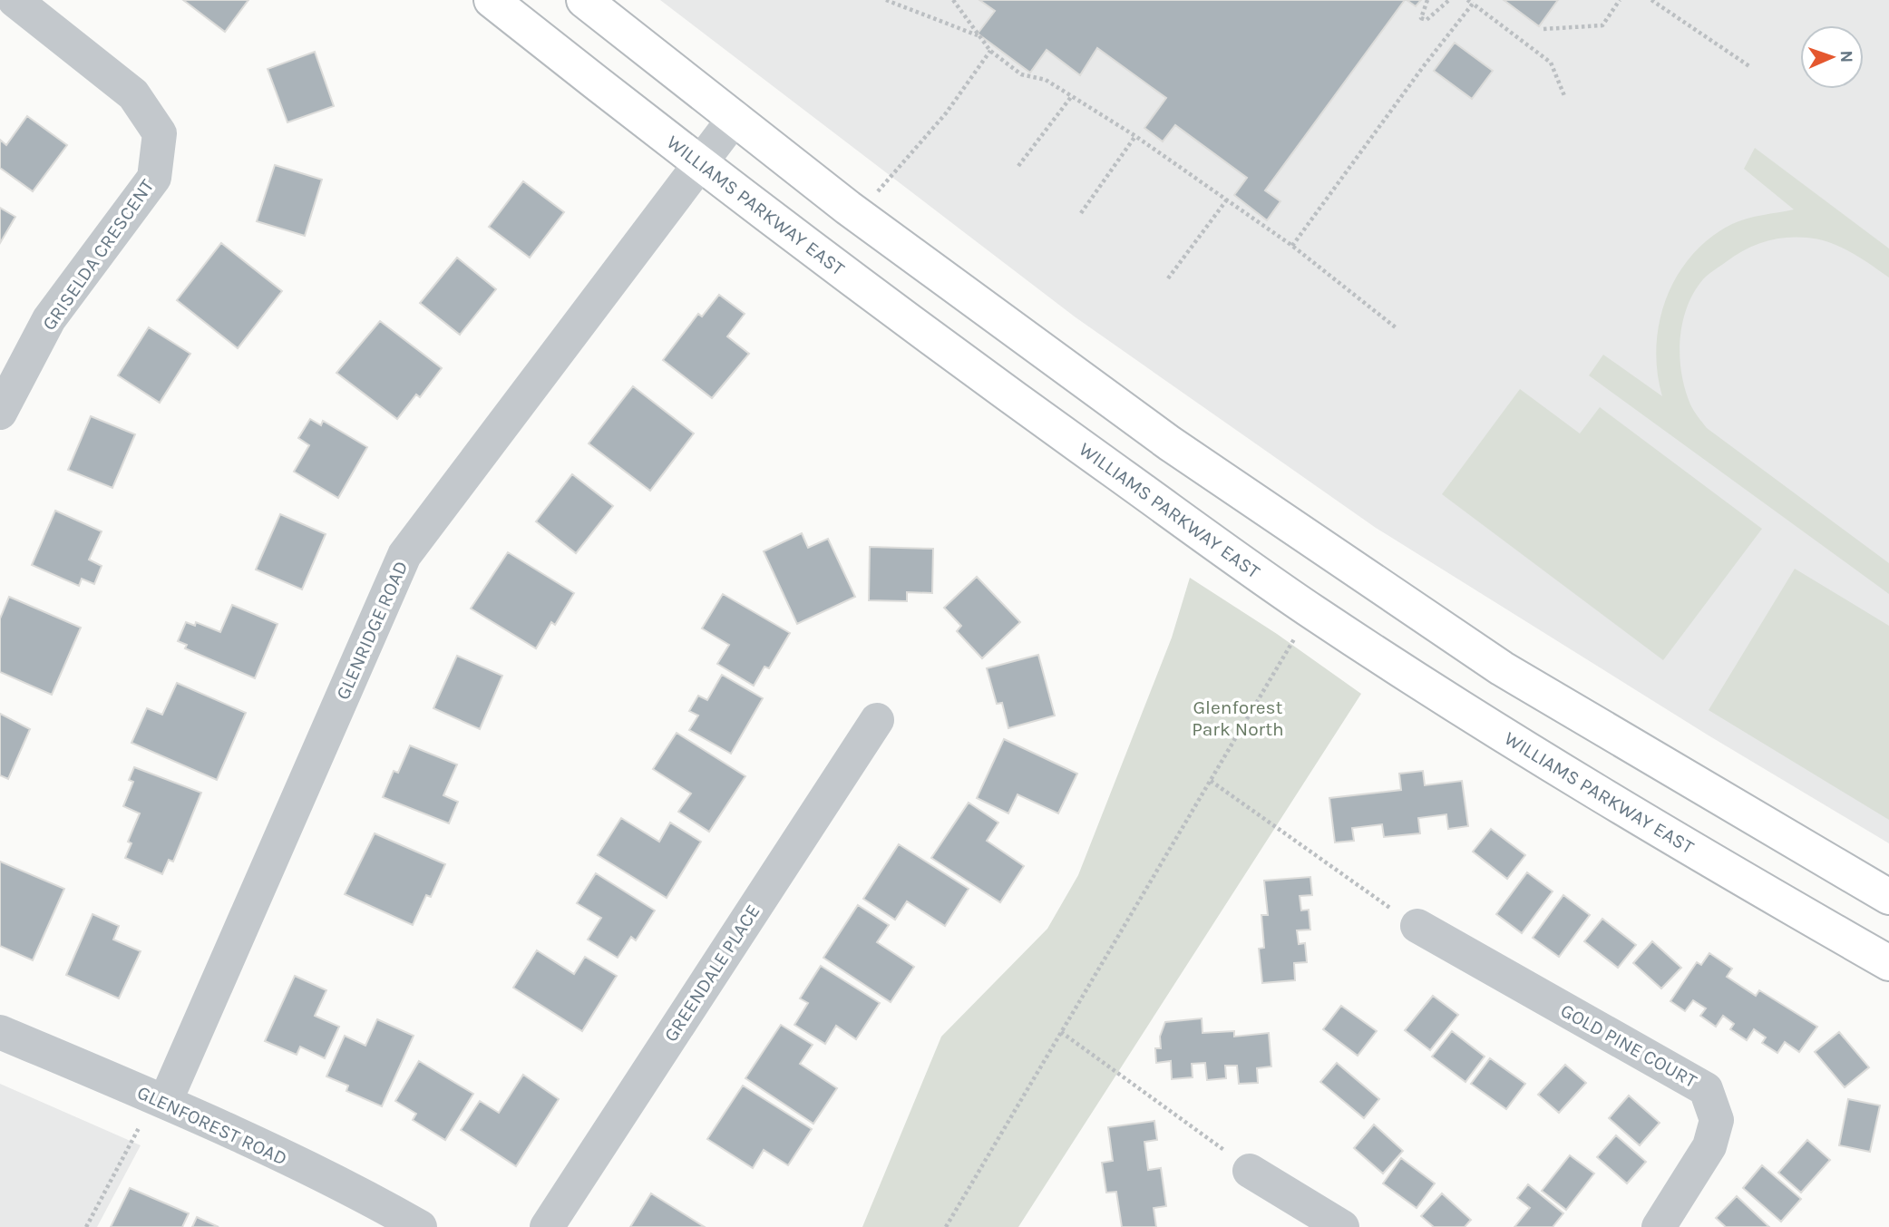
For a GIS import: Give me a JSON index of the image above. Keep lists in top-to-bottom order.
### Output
{
  "streets": {
    "main road": ["WILLIAMS PARKWAY EAST"],
    "street": [
      "GRISELDA CRESCENT",
      "GLENRIDGE ROAD",
      "GREENDALE PLACE",
      "GOLD PINE COURT",
      "GLENFOREST ROAD"
    ]
  },
  "crossings": [
    ["WILLIAMS PARKWAY EAST", "GLENRIDGE ROAD"],
    ["GLENRIDGE ROAD", "GLENFOREST ROAD"]
  ],
  "parks": ["Glenforest Park North"],
  "north": "right"
}
